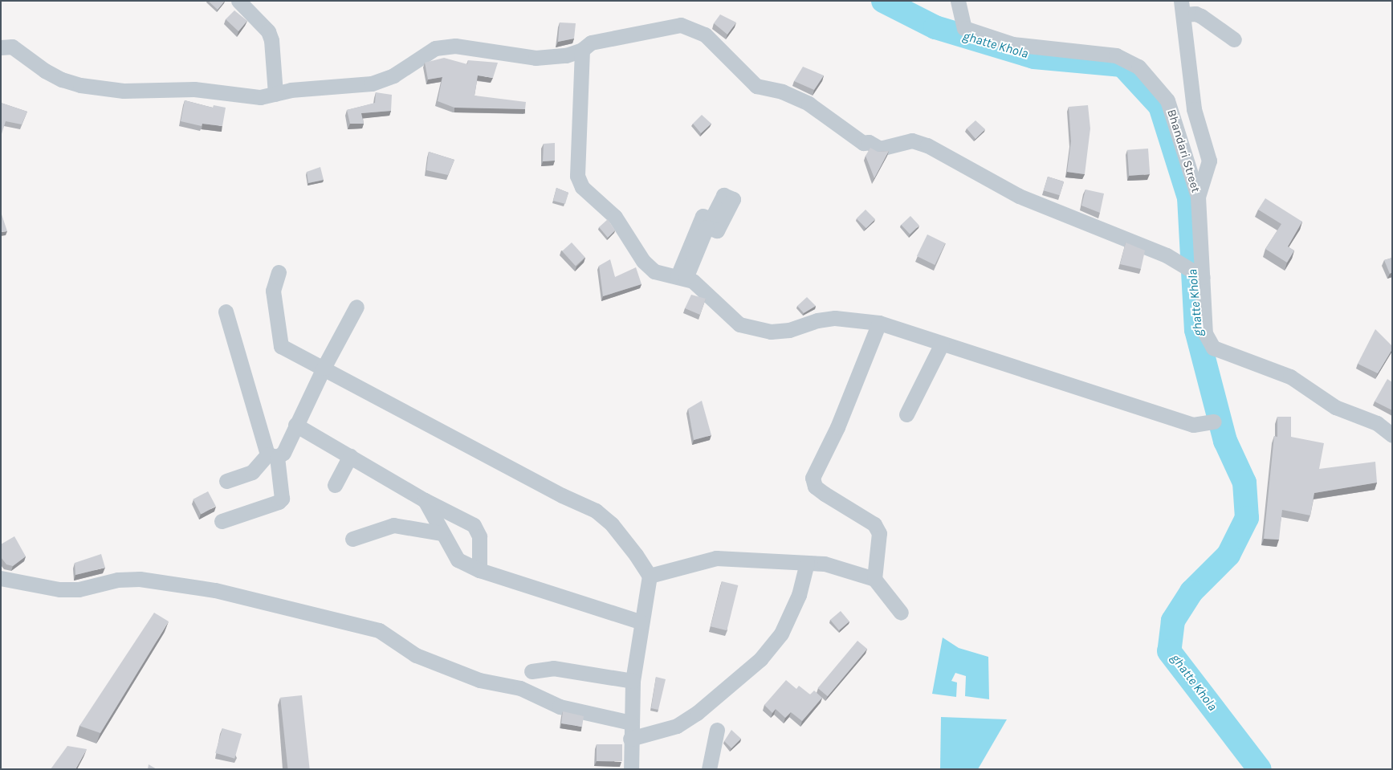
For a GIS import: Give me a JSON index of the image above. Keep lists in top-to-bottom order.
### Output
{
  "streets": {
    "street": ["Bhandari Street"]
  },
  "water": ["ghatte Khola"]
}
